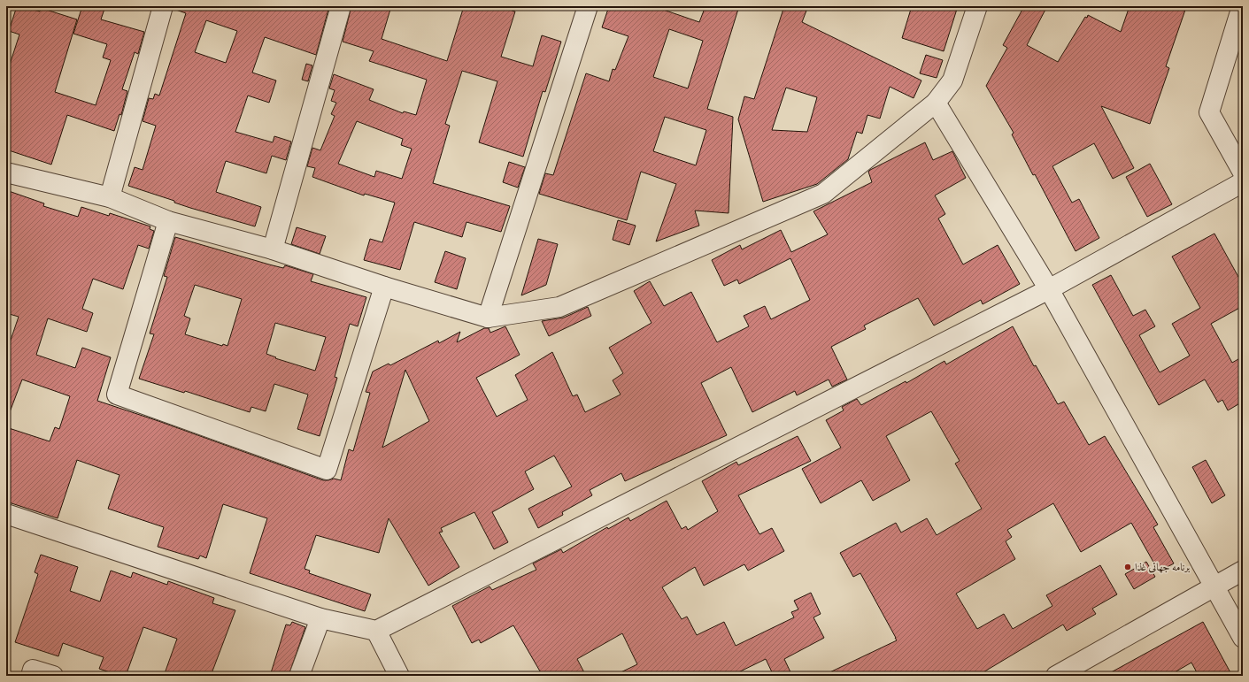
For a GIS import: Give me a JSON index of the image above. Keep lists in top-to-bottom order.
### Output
{
  "places": ["برنامه جهانی غذا"]
}
